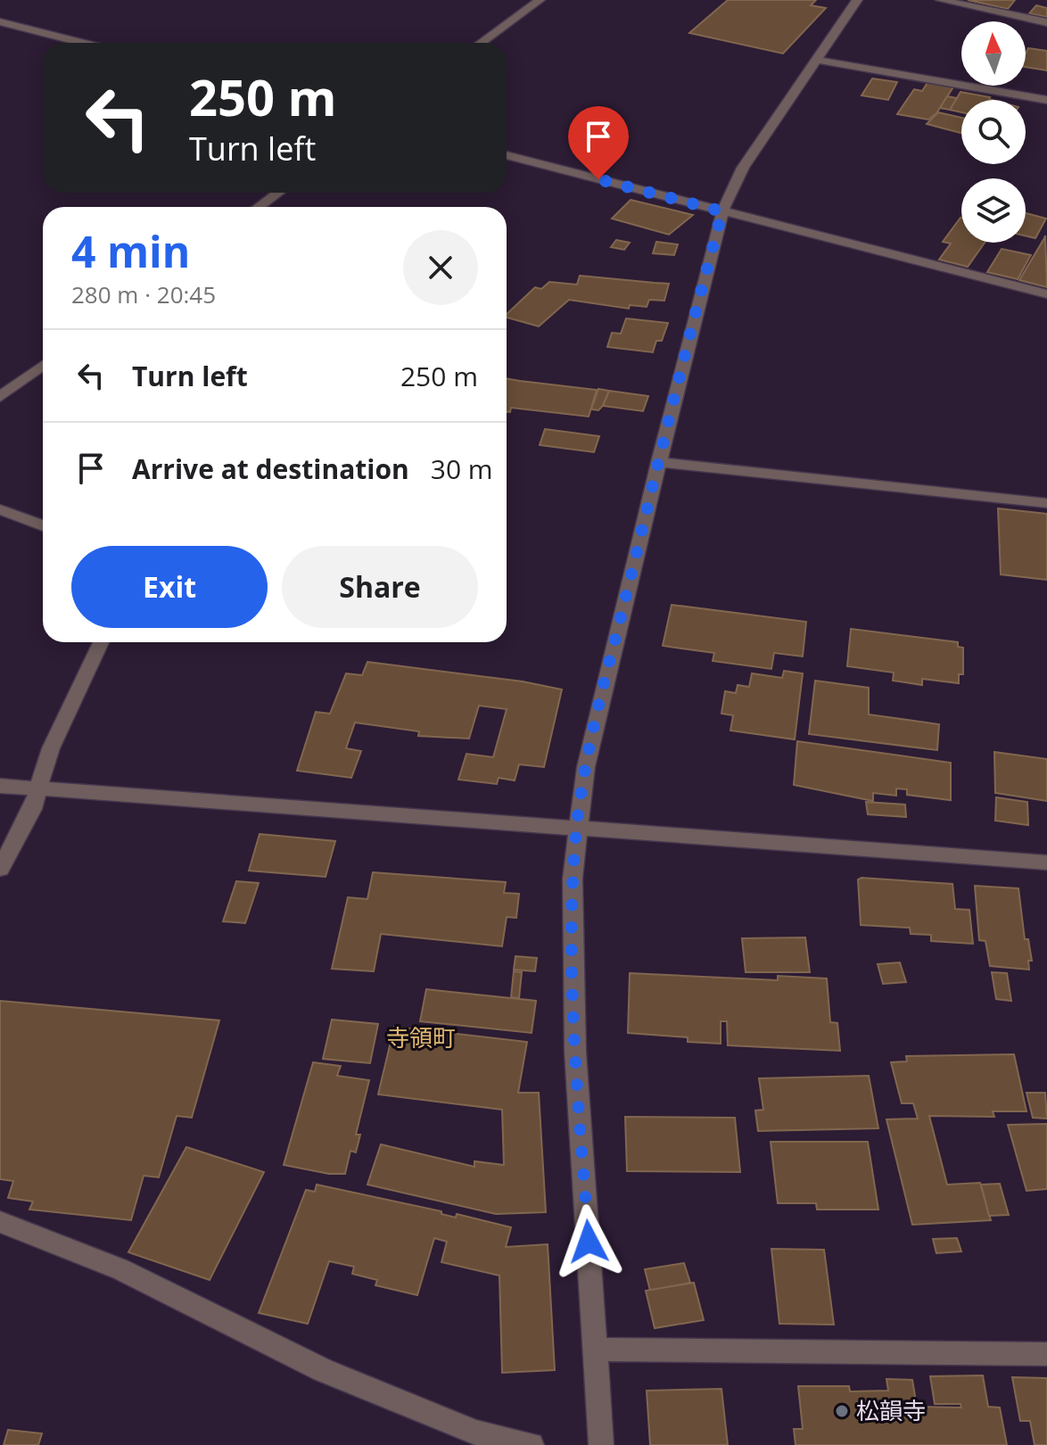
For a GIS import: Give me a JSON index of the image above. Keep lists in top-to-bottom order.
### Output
{
  "districts": ["寺領町"],
  "places": ["松韻寺"],
  "north": "top",
  "page": {
    "turn": ["250 m", "Turn left"],
    "heading": ["4 min", "280 m · 20:45"],
    "list": [
      {
        "name": "Turn left",
        "value": "250 m"
      },
      {
        "name": "Arrive at destination",
        "value": "30 m"
      }
    ],
    "buttons": ["Exit", "Share"]
  }
}
